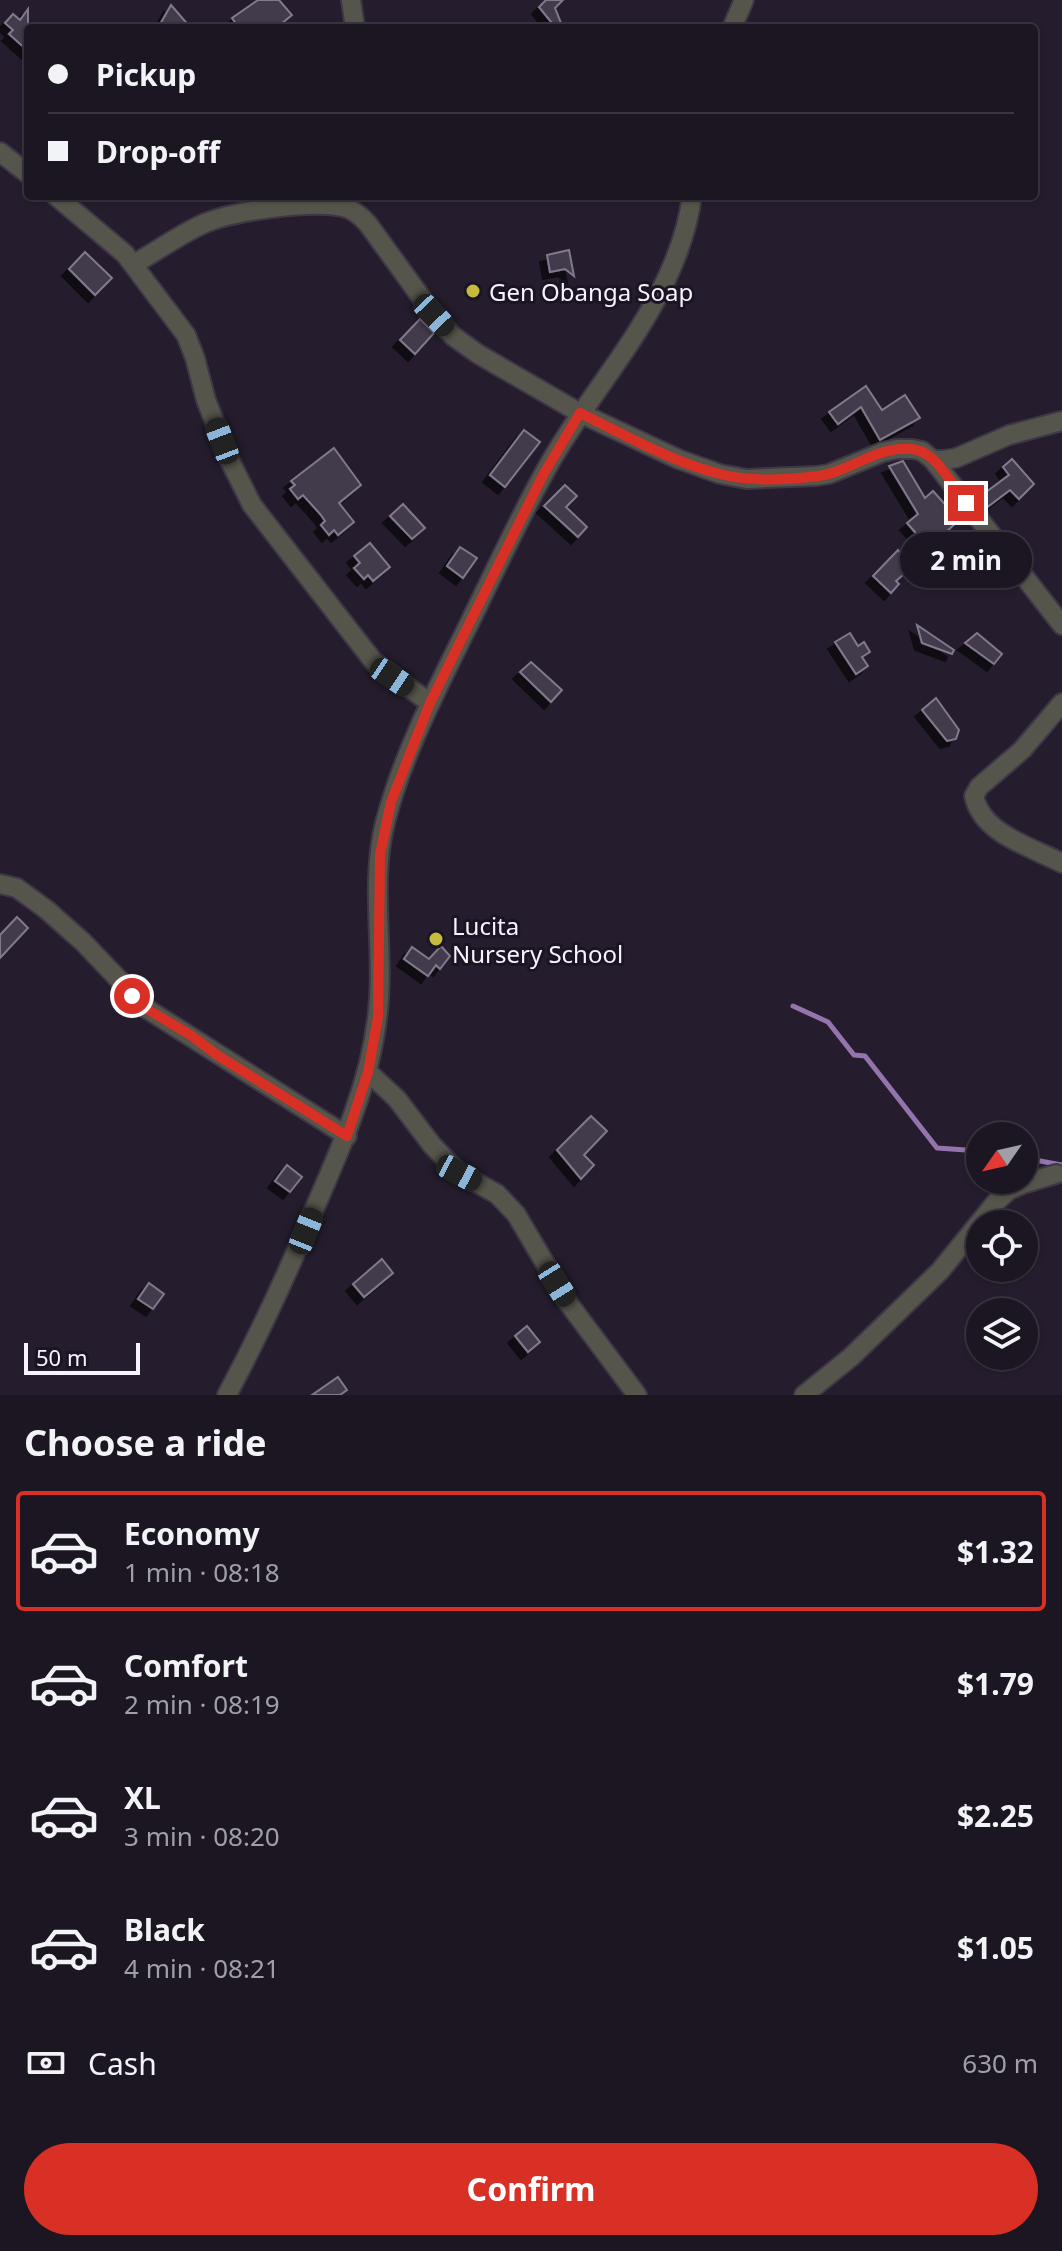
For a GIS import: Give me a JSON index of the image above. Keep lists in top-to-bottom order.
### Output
{
  "places": ["Gen Obanga Soap", "Lucita Nursery School"],
  "scale_bar": "50 m",
  "north": "bottom left",
  "page": {
    "banner": ["Pickup", "Drop-off"],
    "bubble": "2 min",
    "scale": "50 m",
    "heading": "Choose a ride",
    "list": [
      {
        "name": "Economy",
        "note": "1 min · 08:18",
        "value": "$1.32"
      },
      {
        "name": "Comfort",
        "note": "2 min · 08:19",
        "value": "$1.79"
      },
      {
        "name": "XL",
        "note": "3 min · 08:20",
        "value": "$2.25"
      },
      {
        "name": "Black",
        "note": "4 min · 08:21",
        "value": "$1.05"
      }
    ],
    "pay": ["Cash", "630 m"],
    "buttons": "Confirm"
  }
}
